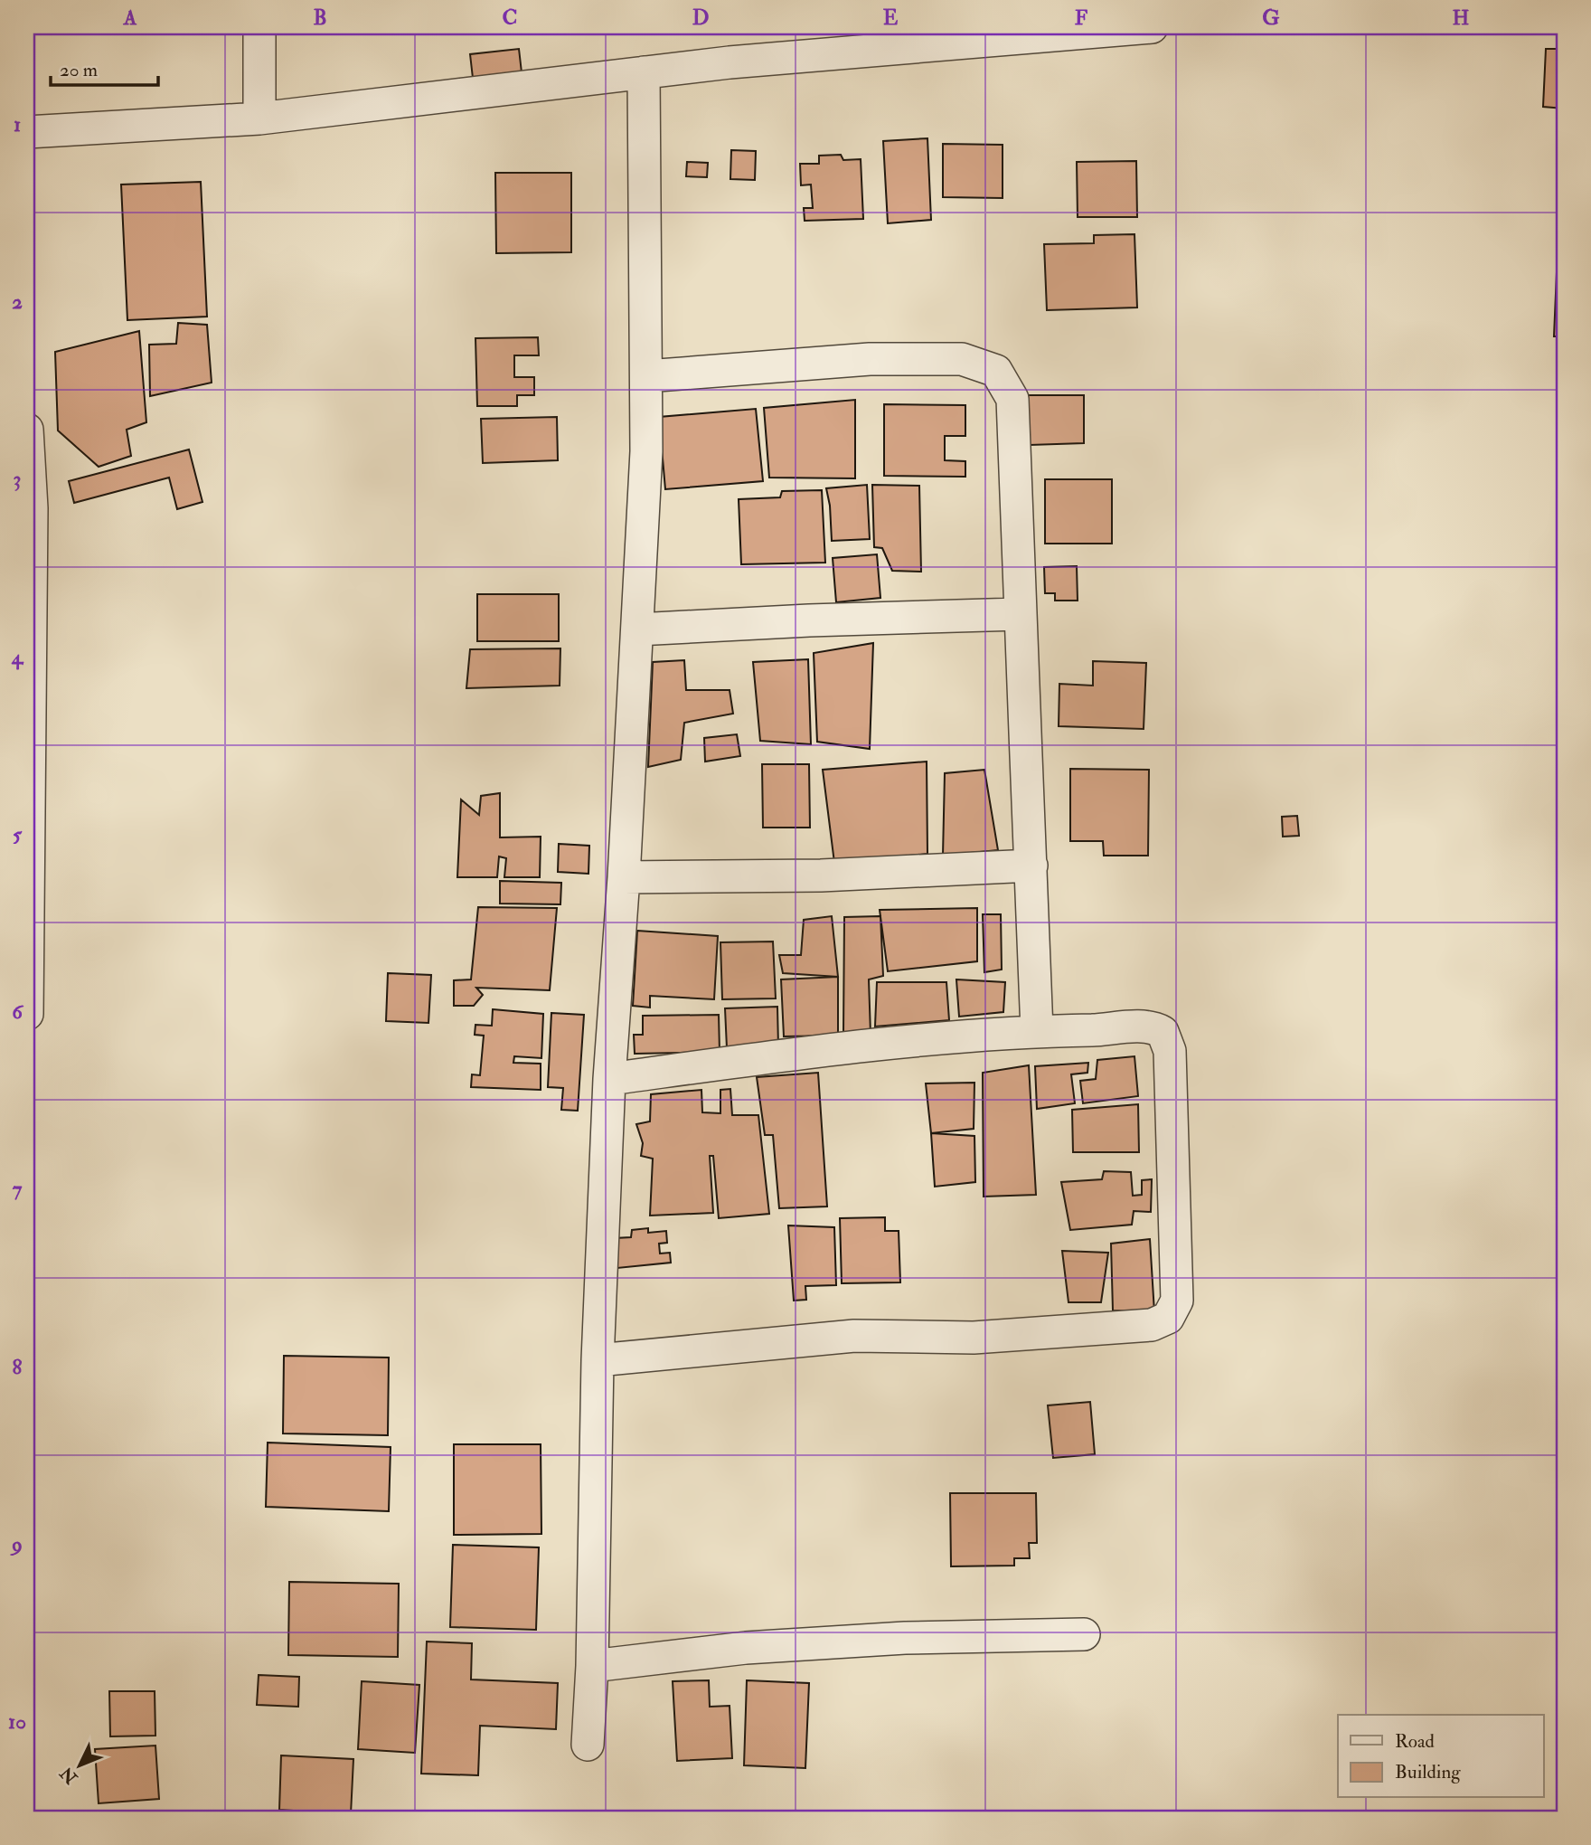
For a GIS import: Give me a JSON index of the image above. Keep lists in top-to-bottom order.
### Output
{
  "legend": ["Road", "Building"],
  "scale_bar": "20 m",
  "north": "bottom left",
  "grid": {
    "columns": [
      "A",
      "B",
      "C",
      "D",
      "E",
      "F",
      "G",
      "H"
    ],
    "rows": [
      "1",
      "2",
      "3",
      "4",
      "5",
      "6",
      "7",
      "8",
      "9",
      "10"
    ]
  }
}
